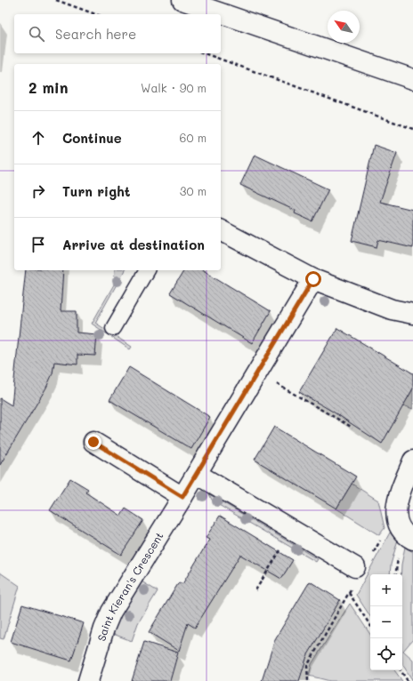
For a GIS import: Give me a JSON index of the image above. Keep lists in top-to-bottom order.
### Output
{
  "streets": {
    "street": ["Saint Kieran's Crescent"]
  },
  "north": "top left",
  "page": {
    "search": "Search here",
    "heading": ["2 min", "Walk · 90 m"],
    "list": [
      ["Continue", "60 m"],
      ["Turn right", "30 m"],
      "Arrive at destination"
    ],
    "map_buttons": ["+", "−"]
  }
}
